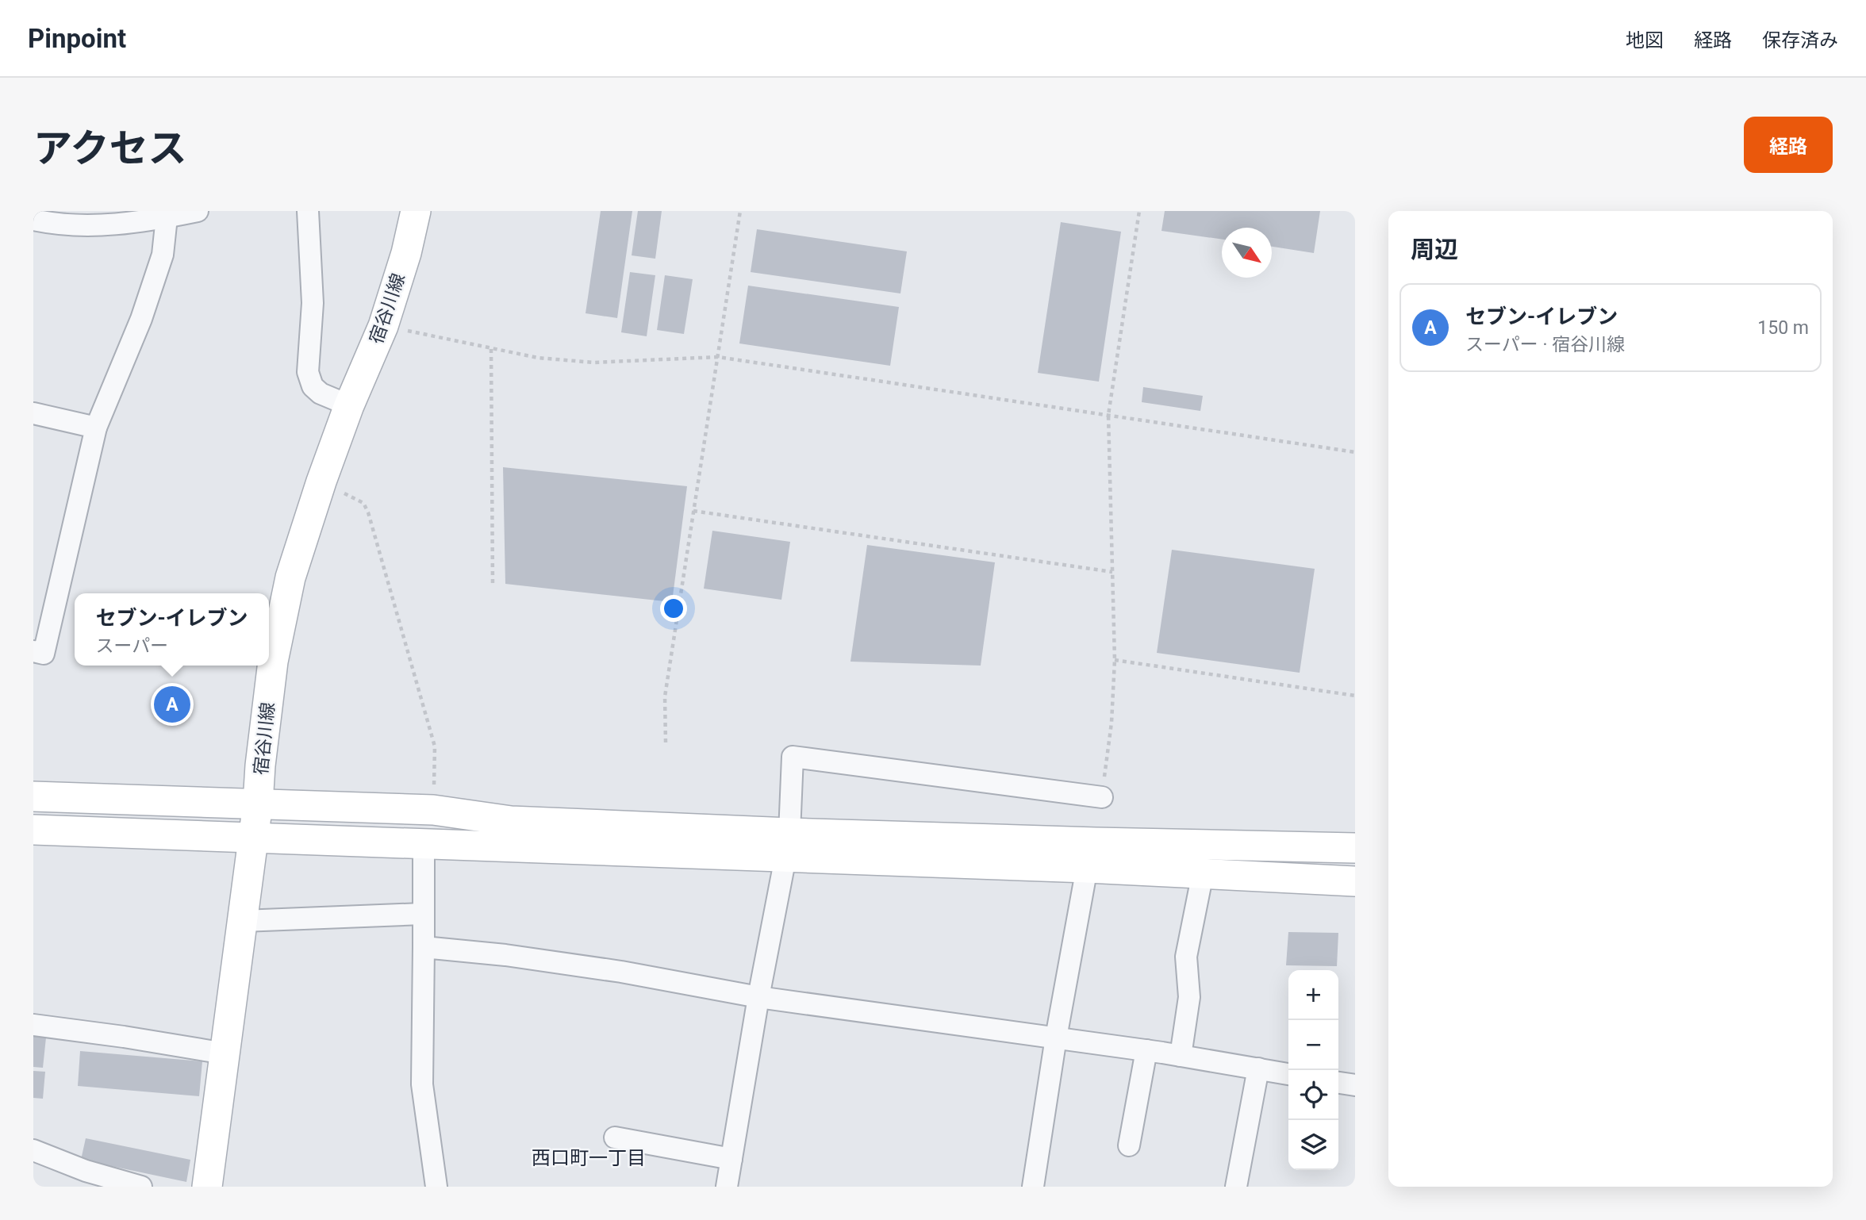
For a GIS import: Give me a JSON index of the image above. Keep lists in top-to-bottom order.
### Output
{
  "streets": {
    "street": ["宿谷川線"]
  },
  "districts": ["西口町一丁目"],
  "north": "bottom right",
  "page": {
    "header": "Pinpoint",
    "nav": ["地図", "経路", "保存済み"],
    "title": "アクセス",
    "buttons": "経路",
    "heading": "周辺",
    "list": [
      {
        "mark": "A",
        "name": "セブン-イレブン",
        "note": "スーパー · 宿谷川線",
        "value": "150 m"
      }
    ],
    "popup": ["セブン-イレブン", "スーパー"],
    "pins": "A",
    "map_buttons": ["+", "−"]
  }
}
